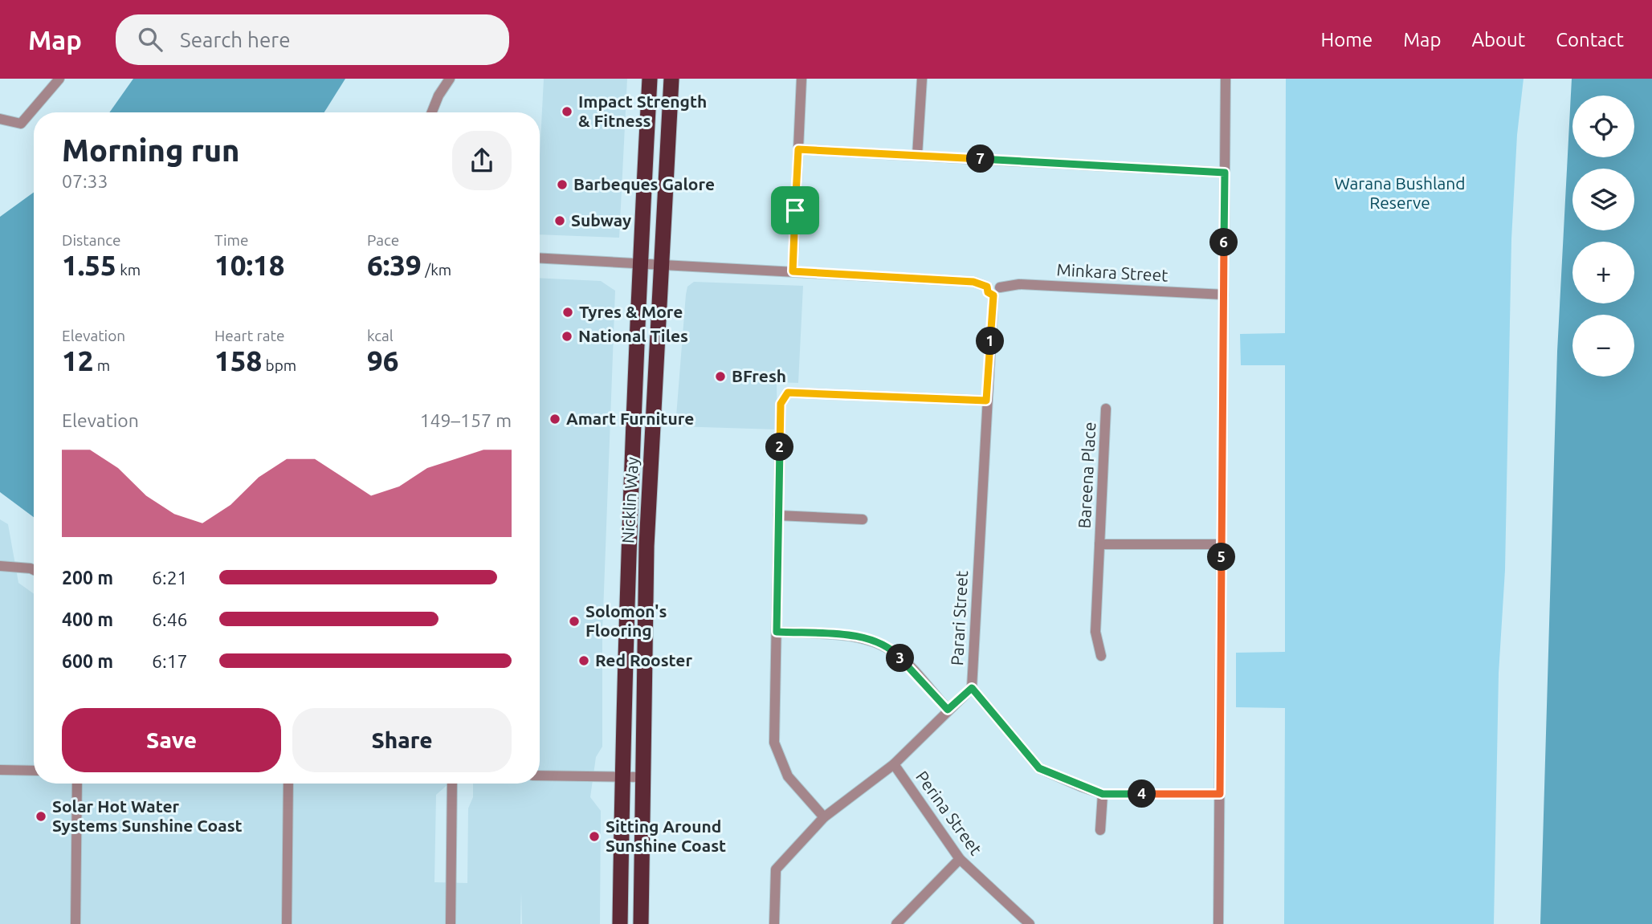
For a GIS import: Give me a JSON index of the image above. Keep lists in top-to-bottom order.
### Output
{
  "streets": {
    "highway": ["Nicklin Way"],
    "street": [
      "Minkara Street",
      "Bareena Place",
      "Parari Street",
      "Perina Street"
    ]
  },
  "crossings": [
    ["Minkara Street", "Nicklin Way"],
    ["Minkara Street", "Parari Street"],
    ["Parari Street", "Perina Street"]
  ],
  "parks": ["Warana Bushland Reserve"],
  "places": [
    "Impact Strength & Fitness",
    "Barbeques Galore",
    "Subway",
    "Tyres & More",
    "National Tiles",
    "BFresh",
    "Amart Furniture",
    "Solomon's Flooring",
    "Red Rooster",
    "Solar Hot Water Systems Sunshine Coast",
    "Sitting Around Sunshine Coast"
  ],
  "page": {
    "header": "Map",
    "search": "Search here",
    "nav": [
      "Home",
      "Map",
      "About",
      "Contact"
    ],
    "map_buttons": ["+", "−"],
    "heading": ["Morning run", "07:33"],
    "pins": [
      "7",
      "6",
      "1",
      "2",
      "5",
      "3",
      "4"
    ],
    "stats": [
      ["Distance", "1.55 km"],
      ["Time", "10:18"],
      ["Pace", "6:39 /km"],
      ["Elevation", "12 m"],
      ["Heart rate", "158 bpm"],
      ["kcal", "96"]
    ],
    "chart": ["Elevation", "149–157 m"],
    "list": [
      {
        "name": "200 m",
        "note": "6:21"
      },
      {
        "name": "400 m",
        "note": "6:46"
      },
      {
        "name": "600 m",
        "note": "6:17"
      }
    ],
    "buttons": ["Save", "Share"]
  }
}
